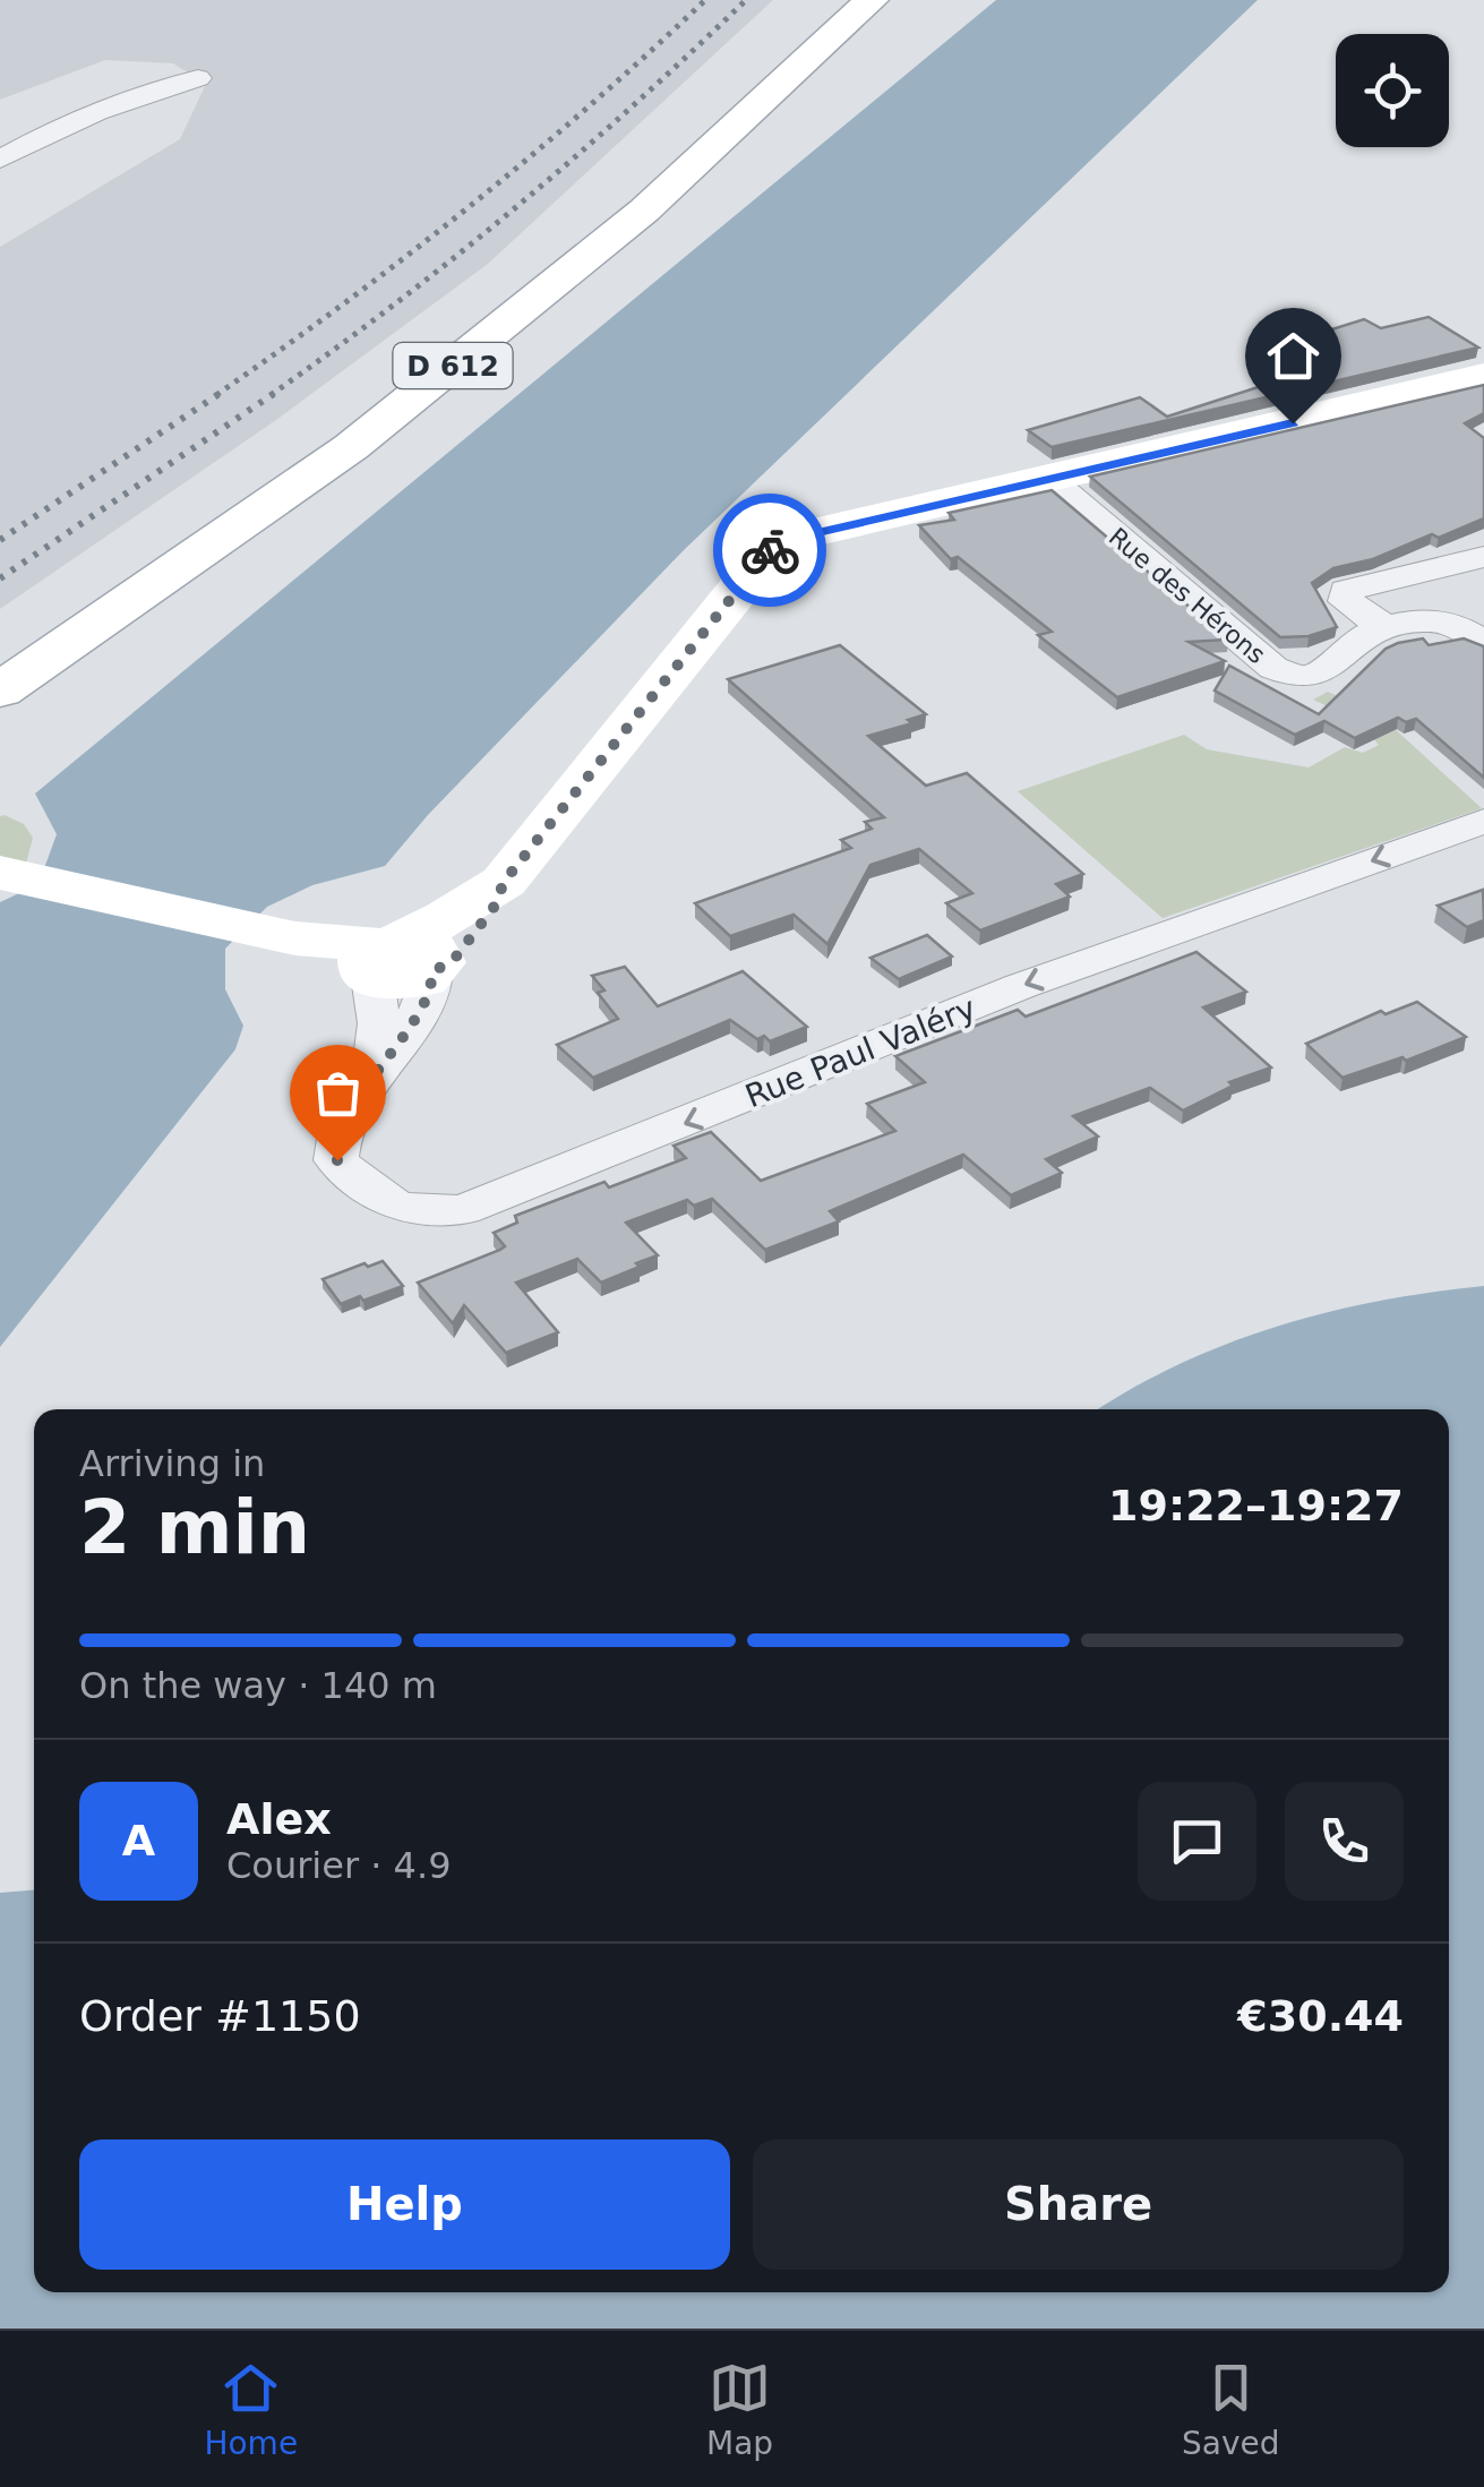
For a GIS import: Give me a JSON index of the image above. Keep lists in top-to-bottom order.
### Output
{
  "streets": {
    "main road": ["D 612"],
    "street": ["Rue des Hérons", "Rue Paul Valéry"]
  },
  "one_way": ["Rue Paul Valéry"],
  "page": {
    "heading": ["2 min", "Arriving in", "19:22–19:27"],
    "panel": [
      "Alex",
      "Courier · 4.9",
      "Order #1150",
      "€30.44"
    ],
    "bar": "On the way · 140 m",
    "round": "A",
    "buttons": ["Help", "Share"],
    "tabs": ["Home", "Map", "Saved"]
  }
}
